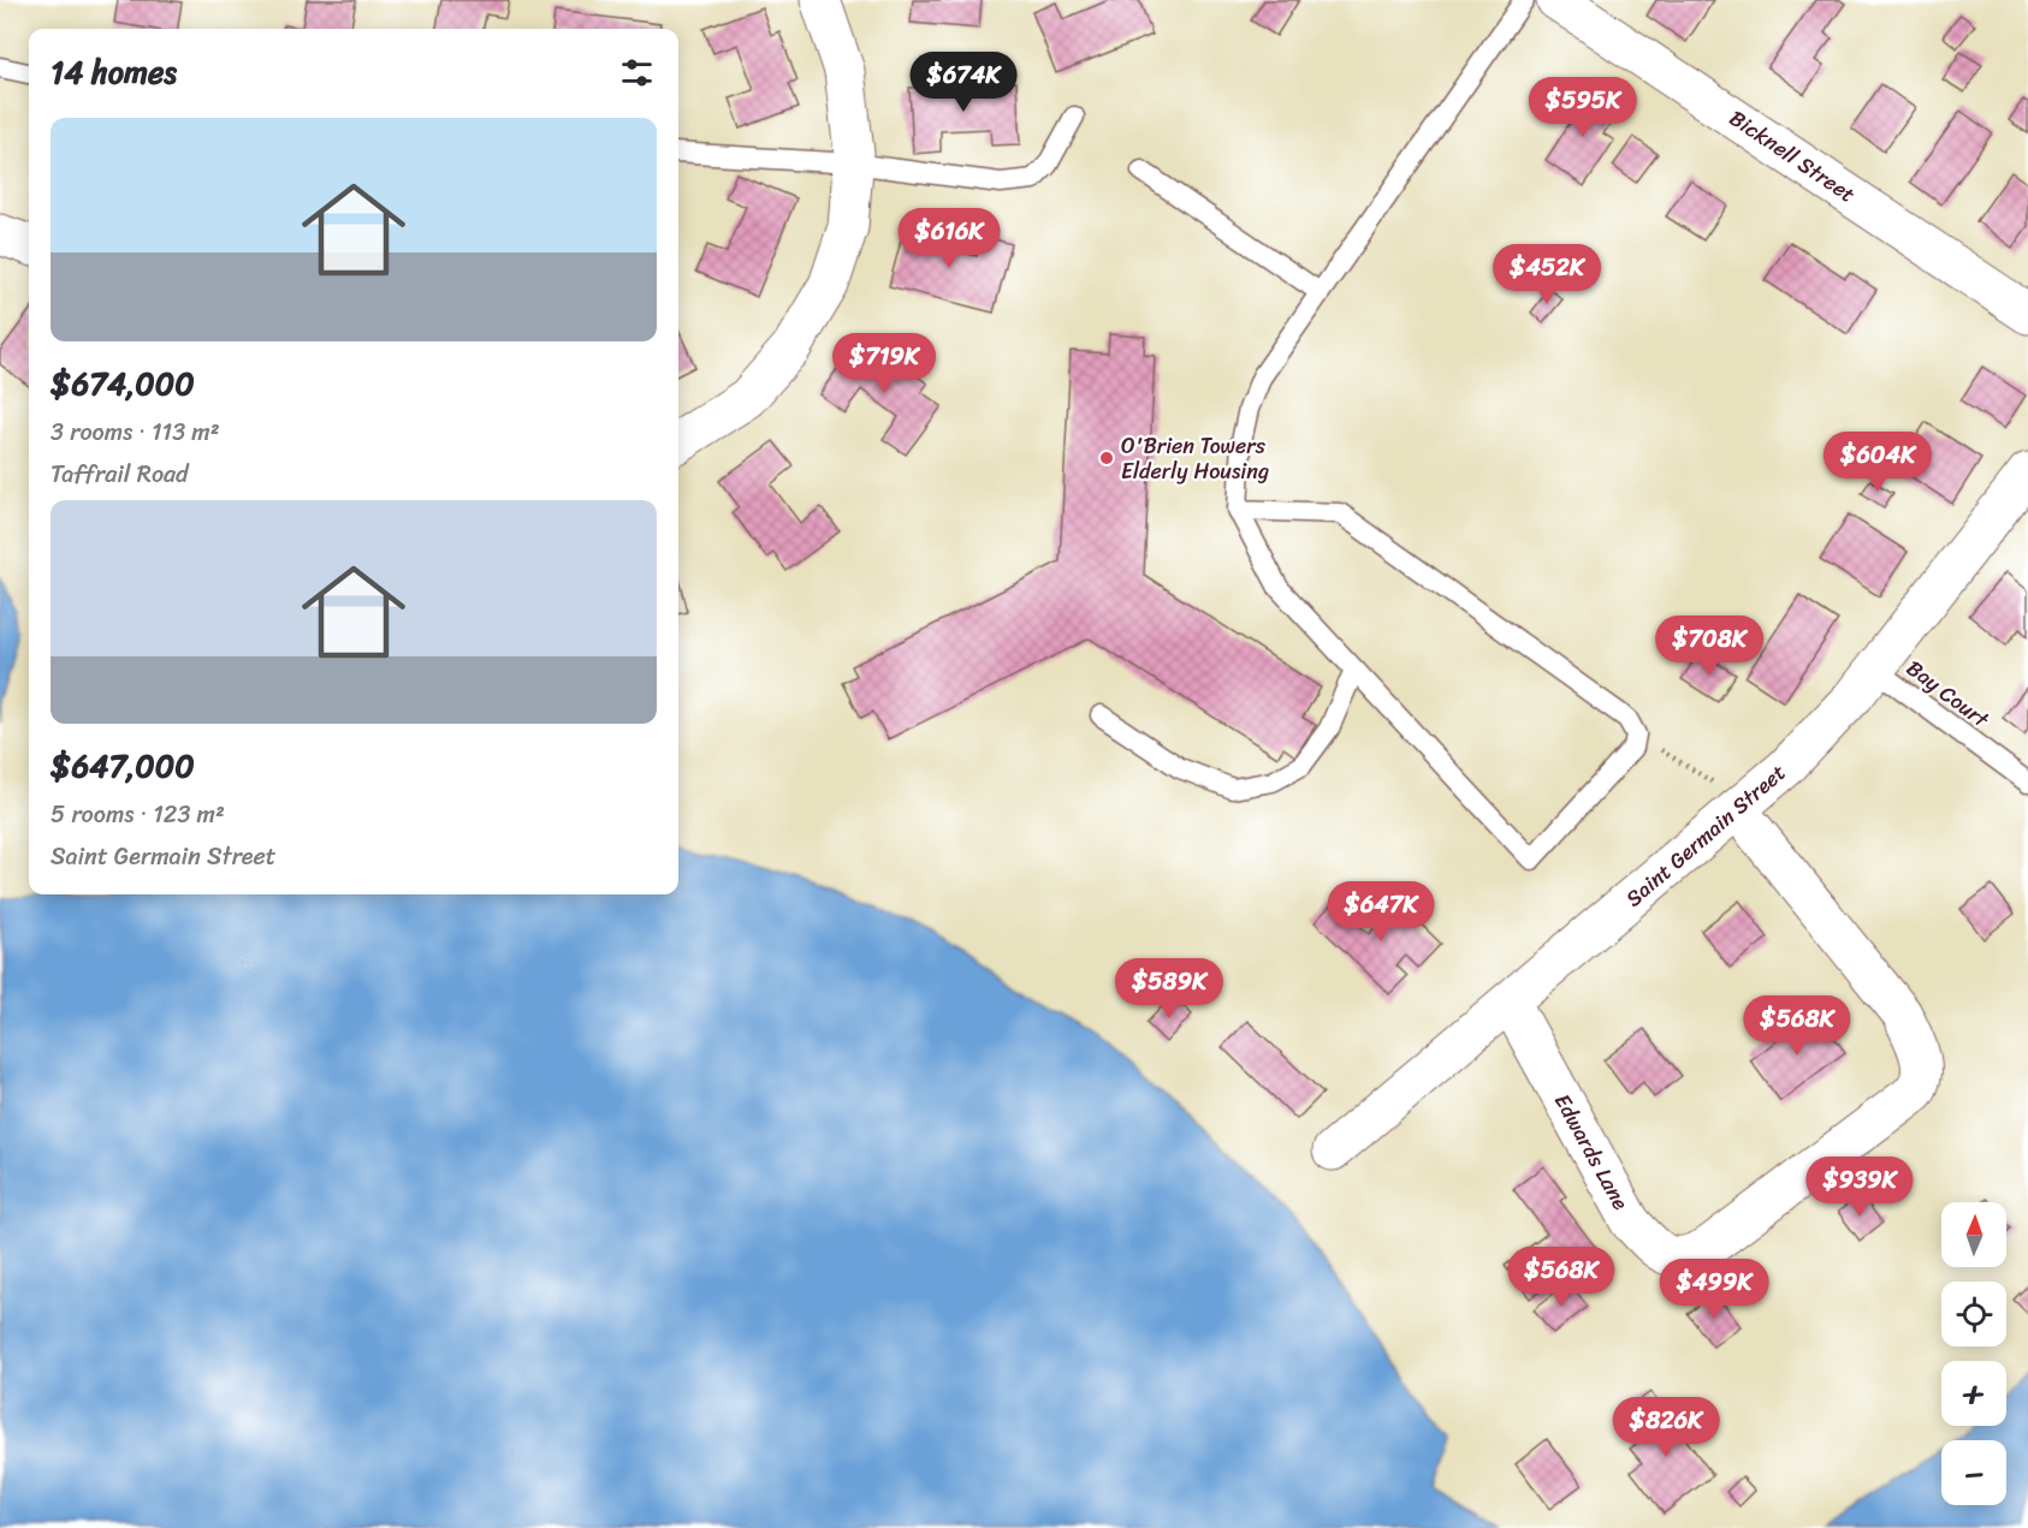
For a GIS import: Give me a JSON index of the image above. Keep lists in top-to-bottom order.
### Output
{
  "streets": {
    "street": ["Bicknell Street", "Saint Germain Street", "Edwards Lane"],
    "lane": ["Bay Court"]
  },
  "crossings": [
    ["Bay Court", "Saint Germain Street"],
    ["Saint Germain Street", "Edwards Lane"]
  ],
  "places": ["O'Brien Towers Elderly Housing"],
  "north": "top",
  "page": {
    "heading": "14 homes",
    "price": [
      "$674K",
      "$595K",
      "$616K",
      "$452K",
      "$719K",
      "$604K",
      "$708K",
      "$647K",
      "$589K",
      "$568K",
      "$939K",
      "$568K",
      "$499K",
      "$826K"
    ],
    "list": [
      {
        "name": "$674,000",
        "note": "3 rooms · 113 m² · Taffrail Road"
      },
      {
        "name": "$647,000",
        "note": "5 rooms · 123 m² · Saint Germain Street"
      }
    ],
    "map_buttons": ["+", "−"]
  }
}
